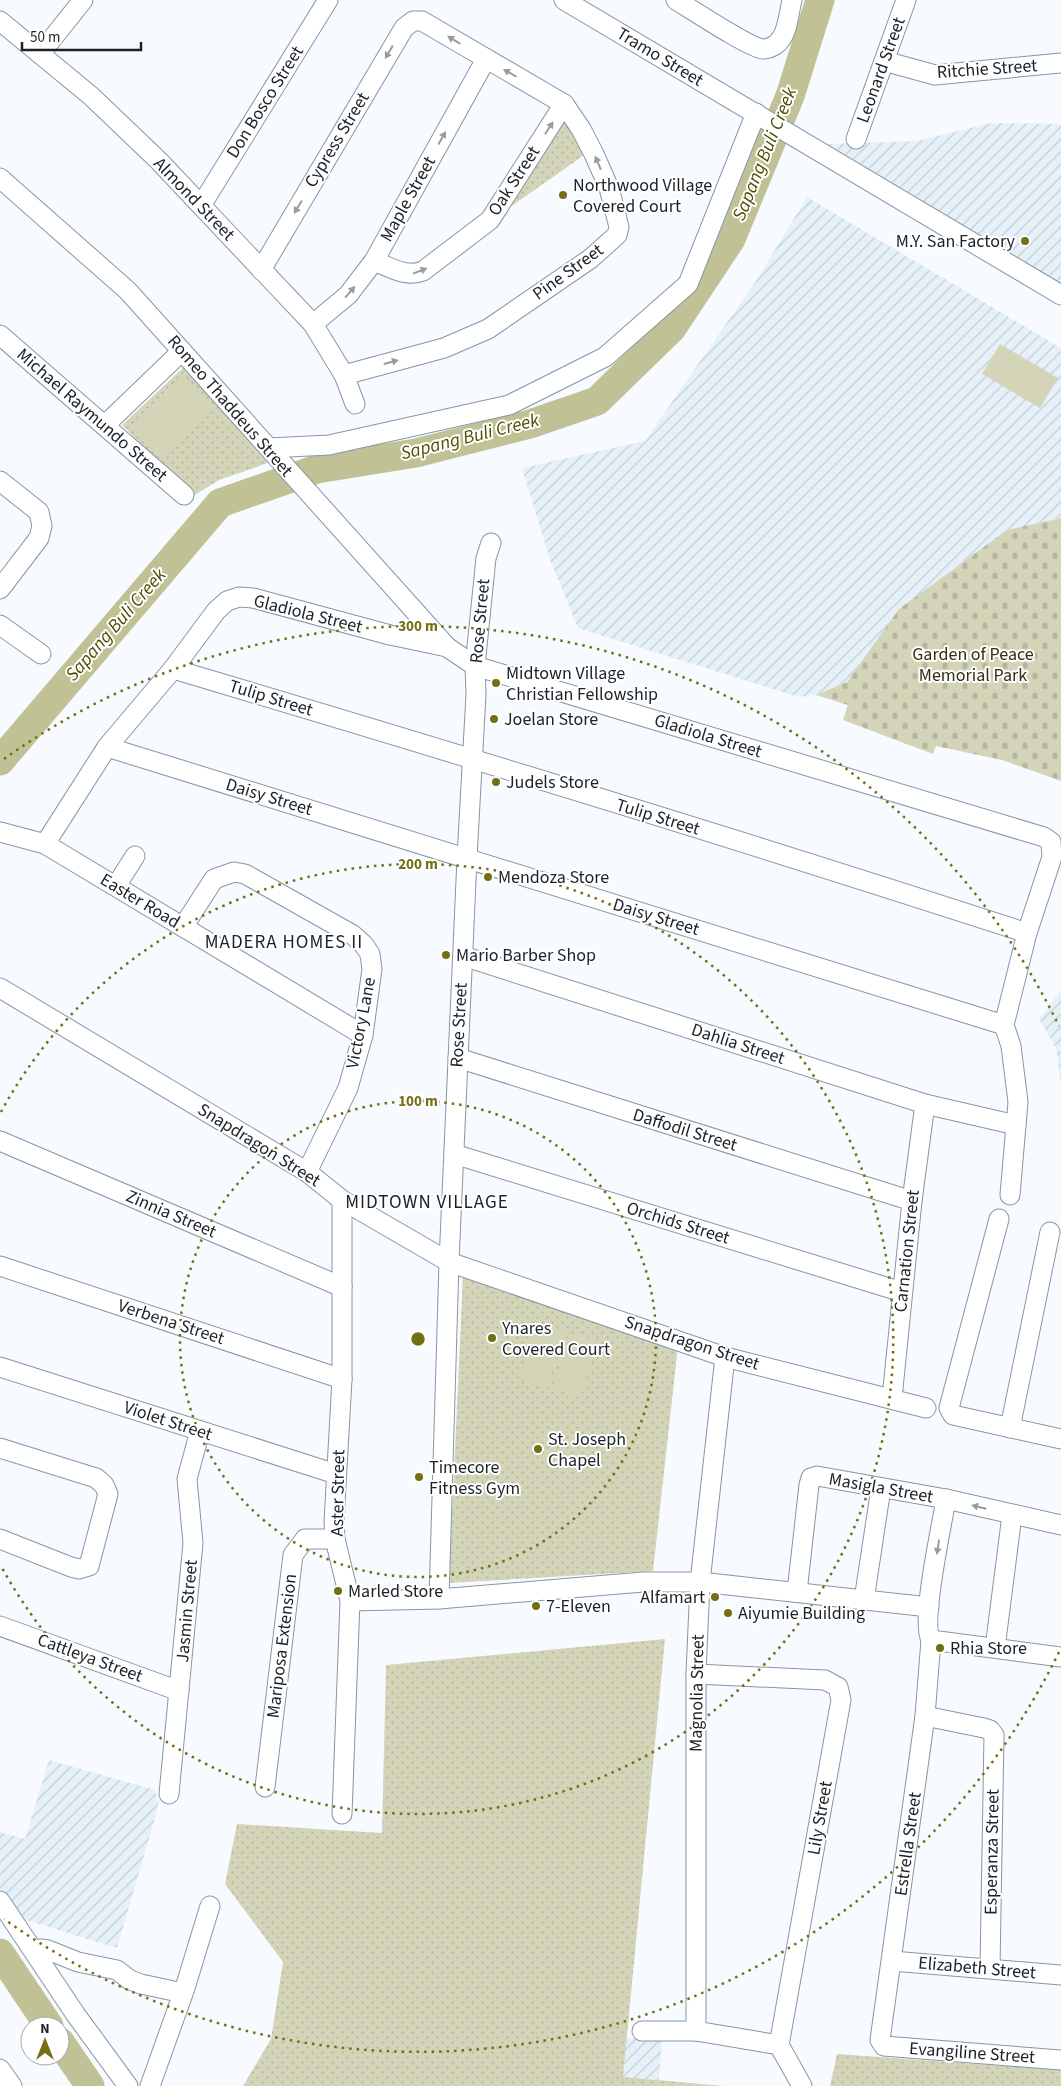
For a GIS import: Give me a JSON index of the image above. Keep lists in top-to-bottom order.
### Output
{
  "streets": {
    "street": [
      "Tramo Street",
      "Ritchie Street",
      "Leonard Street",
      "Don Bosco Street",
      "Cypress Street",
      "Oak Street",
      "Almond Street",
      "Maple Street",
      "Pine Street",
      "Romeo Thaddeus Street",
      "Michael Raymundo Street",
      "Gladiola Street",
      "Rose Street",
      "Tulip Street",
      "Daisy Street",
      "Easter Road",
      "Victory Lane",
      "Dahlia Street",
      "Daffodil Street",
      "Snapdragon Street",
      "Zinnia Street",
      "Orchids Street",
      "Carnation Street",
      "Verbena Street",
      "Violet Street",
      "Masigla Street",
      "Aster Street",
      "Jasmin Street",
      "Mariposa Extension",
      "Cattleya Street",
      "Magnolia Street",
      "Lily Street",
      "Estrella Street",
      "Esperanza Street",
      "Elizabeth Street",
      "Evangiline Street"
    ]
  },
  "crossings": [
    ["Ritchie Street", "Leonard Street"],
    ["Don Bosco Street", "Almond Street"],
    ["Cypress Street", "Almond Street"],
    ["Cypress Street", "Pine Street"],
    ["Oak Street", "Maple Street"],
    ["Oak Street", "Pine Street"],
    ["Almond Street", "Maple Street"],
    ["Almond Street", "Pine Street"],
    ["Maple Street", "Pine Street"],
    ["Romeo Thaddeus Street", "Gladiola Street"],
    ["Gladiola Street", "Rose Street"],
    ["Gladiola Street", "Tulip Street"],
    ["Gladiola Street", "Daisy Street"],
    ["Gladiola Street", "Easter Road"],
    ["Rose Street", "Tulip Street"],
    ["Rose Street", "Daisy Street"],
    ["Rose Street", "Dahlia Street"],
    ["Rose Street", "Daffodil Street"],
    ["Rose Street", "Snapdragon Street"],
    ["Rose Street", "Orchids Street"],
    ["Easter Road", "Victory Lane"],
    ["Victory Lane", "Snapdragon Street"],
    ["Dahlia Street", "Carnation Street"],
    ["Daffodil Street", "Carnation Street"],
    ["Snapdragon Street", "Carnation Street"],
    ["Snapdragon Street", "Aster Street"],
    ["Snapdragon Street", "Magnolia Street"],
    ["Zinnia Street", "Aster Street"],
    ["Orchids Street", "Carnation Street"],
    ["Verbena Street", "Aster Street"],
    ["Violet Street", "Aster Street"],
    ["Violet Street", "Jasmin Street"],
    ["Masigla Street", "Estrella Street"],
    ["Aster Street", "Mariposa Extension"],
    ["Jasmin Street", "Cattleya Street"],
    ["Magnolia Street", "Lily Street"],
    ["Estrella Street", "Esperanza Street"],
    ["Estrella Street", "Elizabeth Street"],
    ["Estrella Street", "Evangiline Street"],
    ["Esperanza Street", "Elizabeth Street"]
  ],
  "one_way": ["Cypress Street", "Maple Street"],
  "districts": ["MADERA HOMES II", "MIDTOWN VILLAGE"],
  "water": ["Sapang Buli Creek"],
  "parks": ["Garden of Peace Memorial Park"],
  "places": [
    "Northwood Village Covered Court",
    "M.Y. San Factory",
    "Midtown Village Christian Fellowship",
    "Joelan Store",
    "Judels Store",
    "Mendoza Store",
    "Mario Barber Shop",
    "Ynares Covered Court",
    "St. Joseph Chapel",
    "Timecore Fitness Gym",
    "Marled Store",
    "Alfamart",
    "7-Eleven",
    "Aiyumie Building",
    "Rhia Store"
  ],
  "scale_bar": "50 m",
  "north": "top",
  "rings": ["300 m", "200 m", "100 m"]
}
